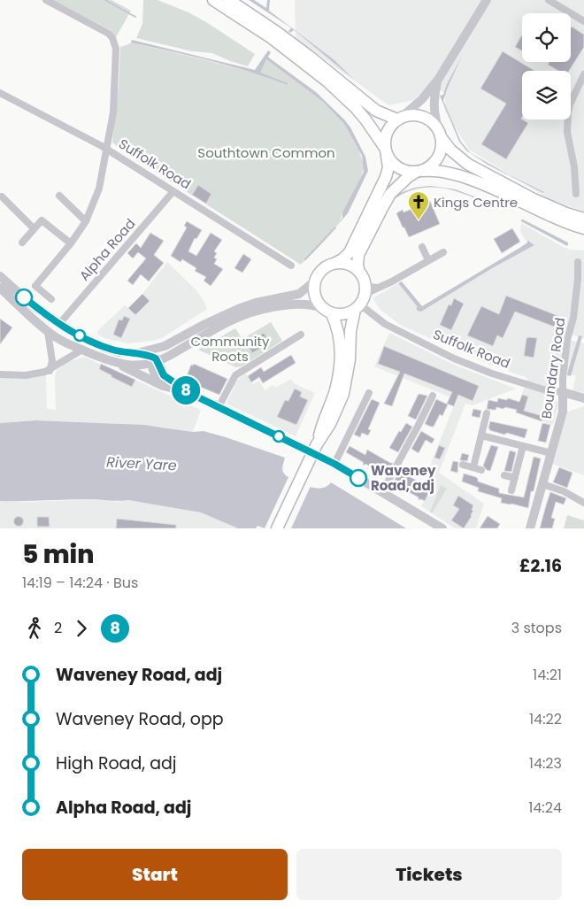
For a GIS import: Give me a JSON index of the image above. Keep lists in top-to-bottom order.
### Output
{
  "streets": {
    "street": ["Suffolk Road", "Alpha Road", "Boundary Road"]
  },
  "crossings": [
    ["Suffolk Road", "Alpha Road"],
    ["Suffolk Road", "Boundary Road"]
  ],
  "water": ["River Yare"],
  "parks": ["Southtown Common", "Community Roots"],
  "places": {
    "church": ["Kings Centre"],
    "other": ["Waveney Road, adj"]
  },
  "lines": ["bus line 8"],
  "page": {
    "on_map": "8",
    "heading": ["5 min", "14:19 – 14:24 · Bus", "£2.16"],
    "legs": ["2", "8", "3 stops"],
    "list": [
      {
        "name": "Waveney Road, adj",
        "value": "14:21"
      },
      {
        "name": "Waveney Road, opp",
        "value": "14:22"
      },
      {
        "name": "High Road, adj",
        "value": "14:23"
      },
      {
        "name": "Alpha Road, adj",
        "value": "14:24"
      }
    ],
    "buttons": ["Start", "Tickets"]
  }
}
